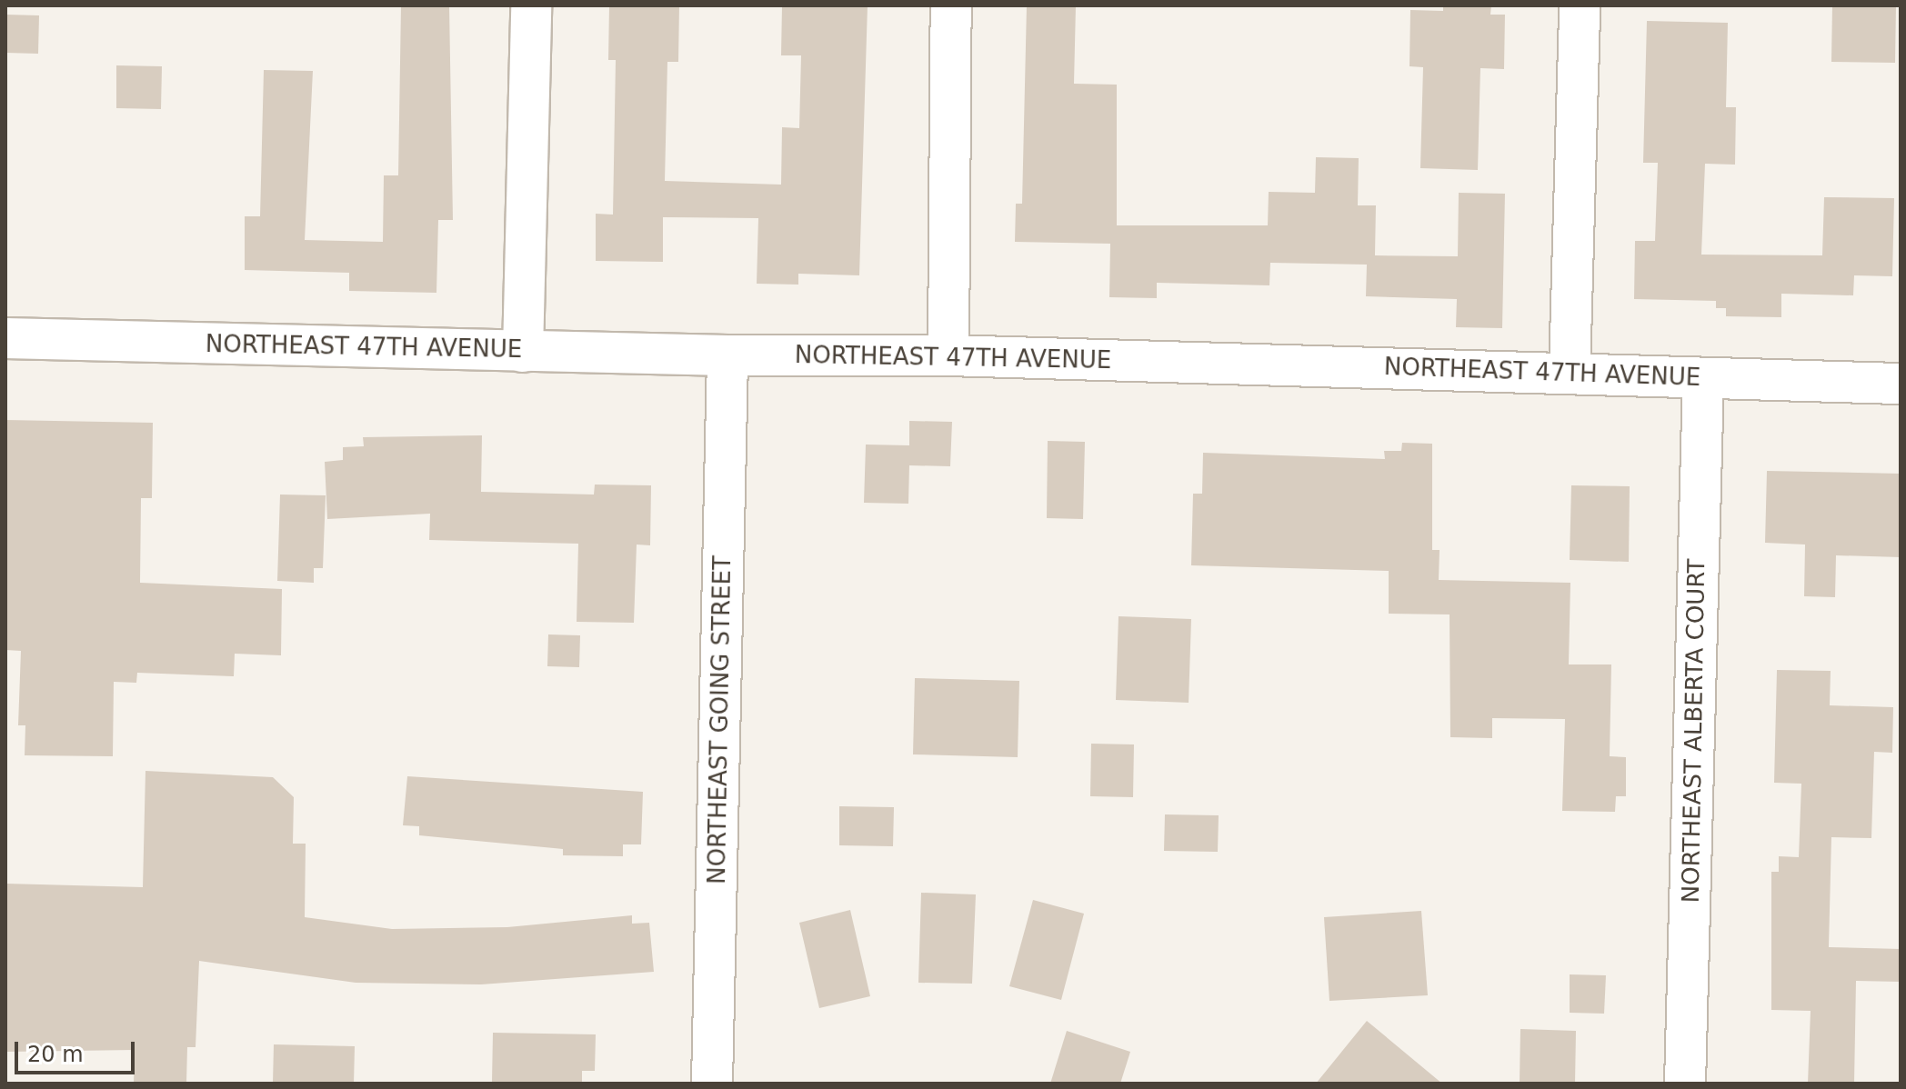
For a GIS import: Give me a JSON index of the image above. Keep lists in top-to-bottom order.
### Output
{
  "streets": {
    "street": ["NORTHEAST 47TH AVENUE", "NORTHEAST GOING STREET", "NORTHEAST ALBERTA COURT"]
  },
  "crossings": [
    ["NORTHEAST 47TH AVENUE", "NORTHEAST GOING STREET"],
    ["NORTHEAST 47TH AVENUE", "NORTHEAST ALBERTA COURT"]
  ],
  "scale_bar": "20 m"
}
